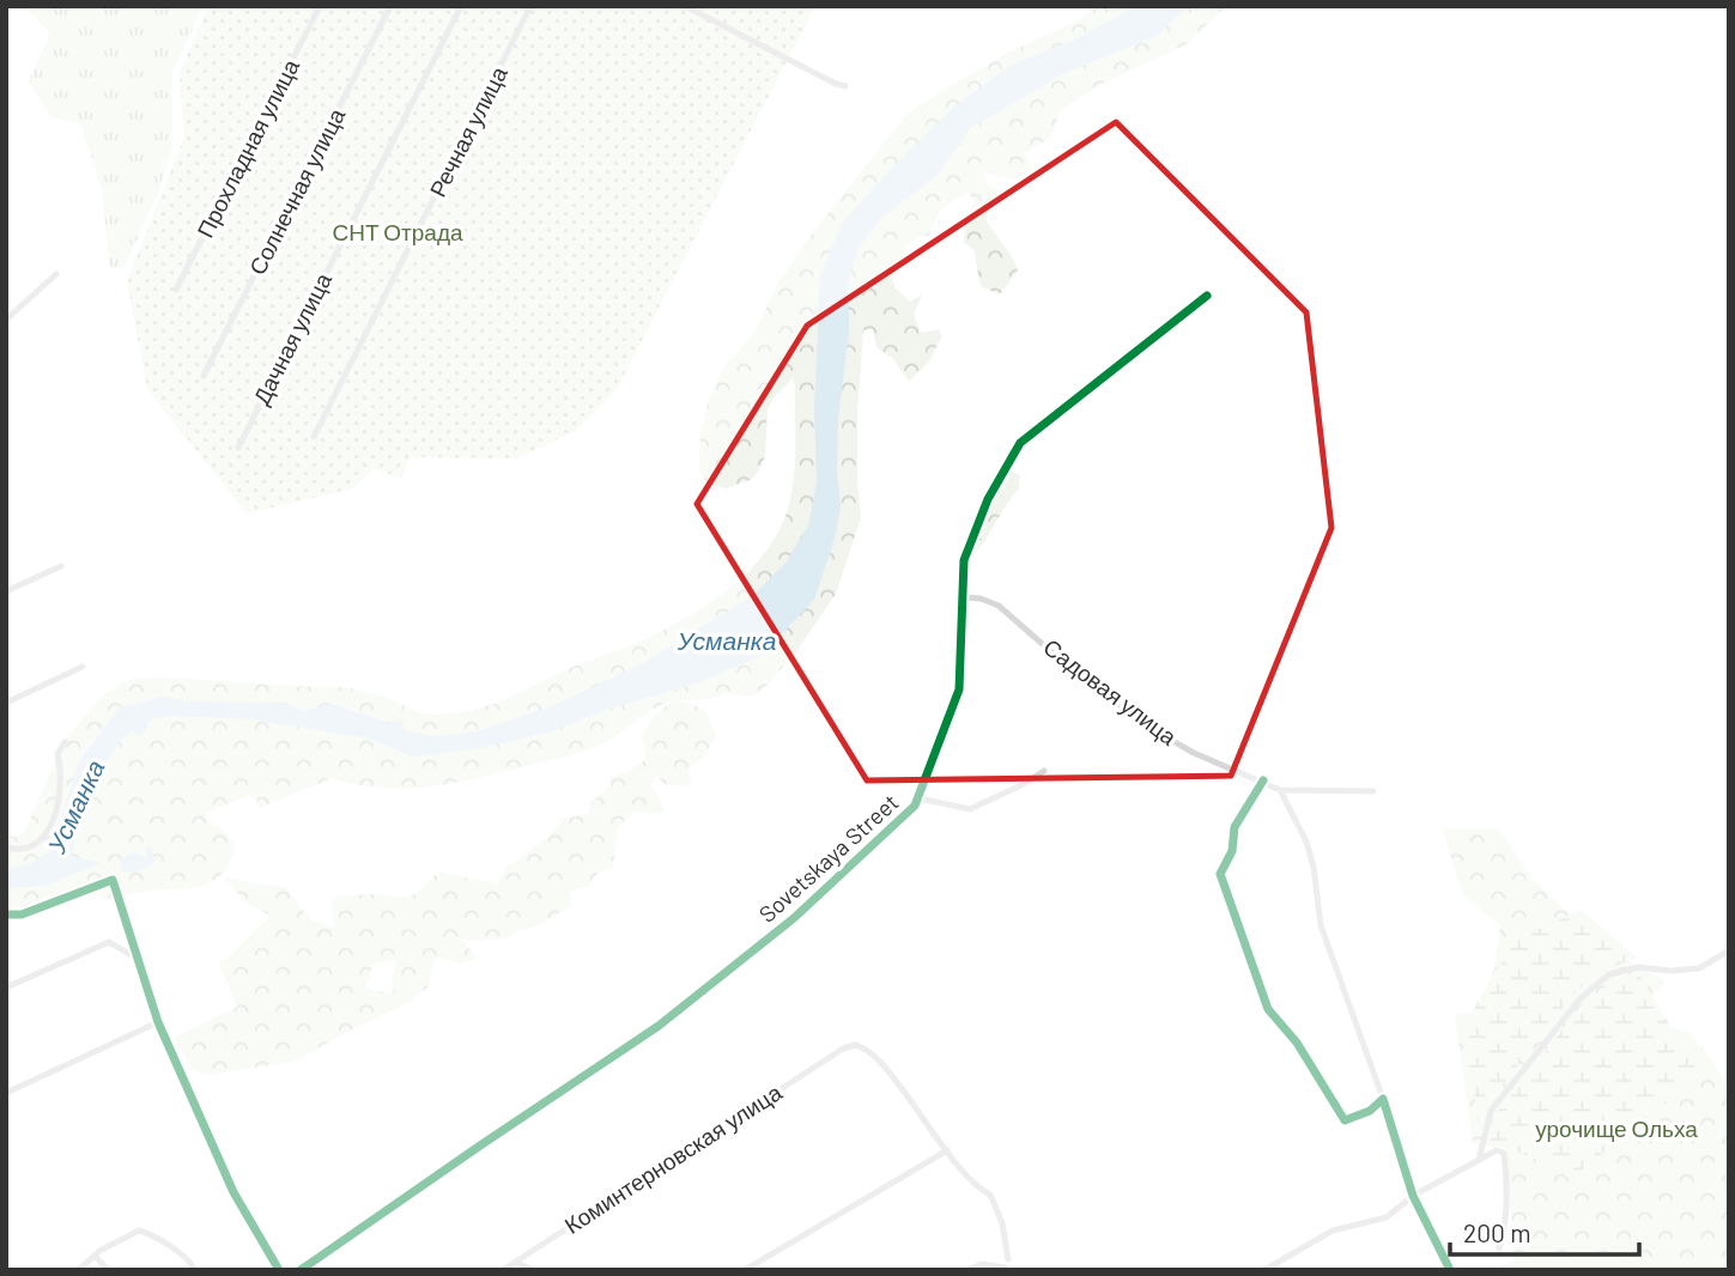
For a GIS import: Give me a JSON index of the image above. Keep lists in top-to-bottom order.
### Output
{
  "streets": {
    "street": [
      "Речная улица",
      "Прохладная улица",
      "Солнечная улица",
      "Дачная улица",
      "Садовая улица",
      "Sovetskaya Street",
      "Коминтерновская улица"
    ]
  },
  "crossings": [
    ["Садовая улица", "Sovetskaya Street"]
  ],
  "water": ["Усманка"],
  "parks": ["СНТ Отрада", "урочище Ольха"],
  "scale_bar": "200 m"
}
